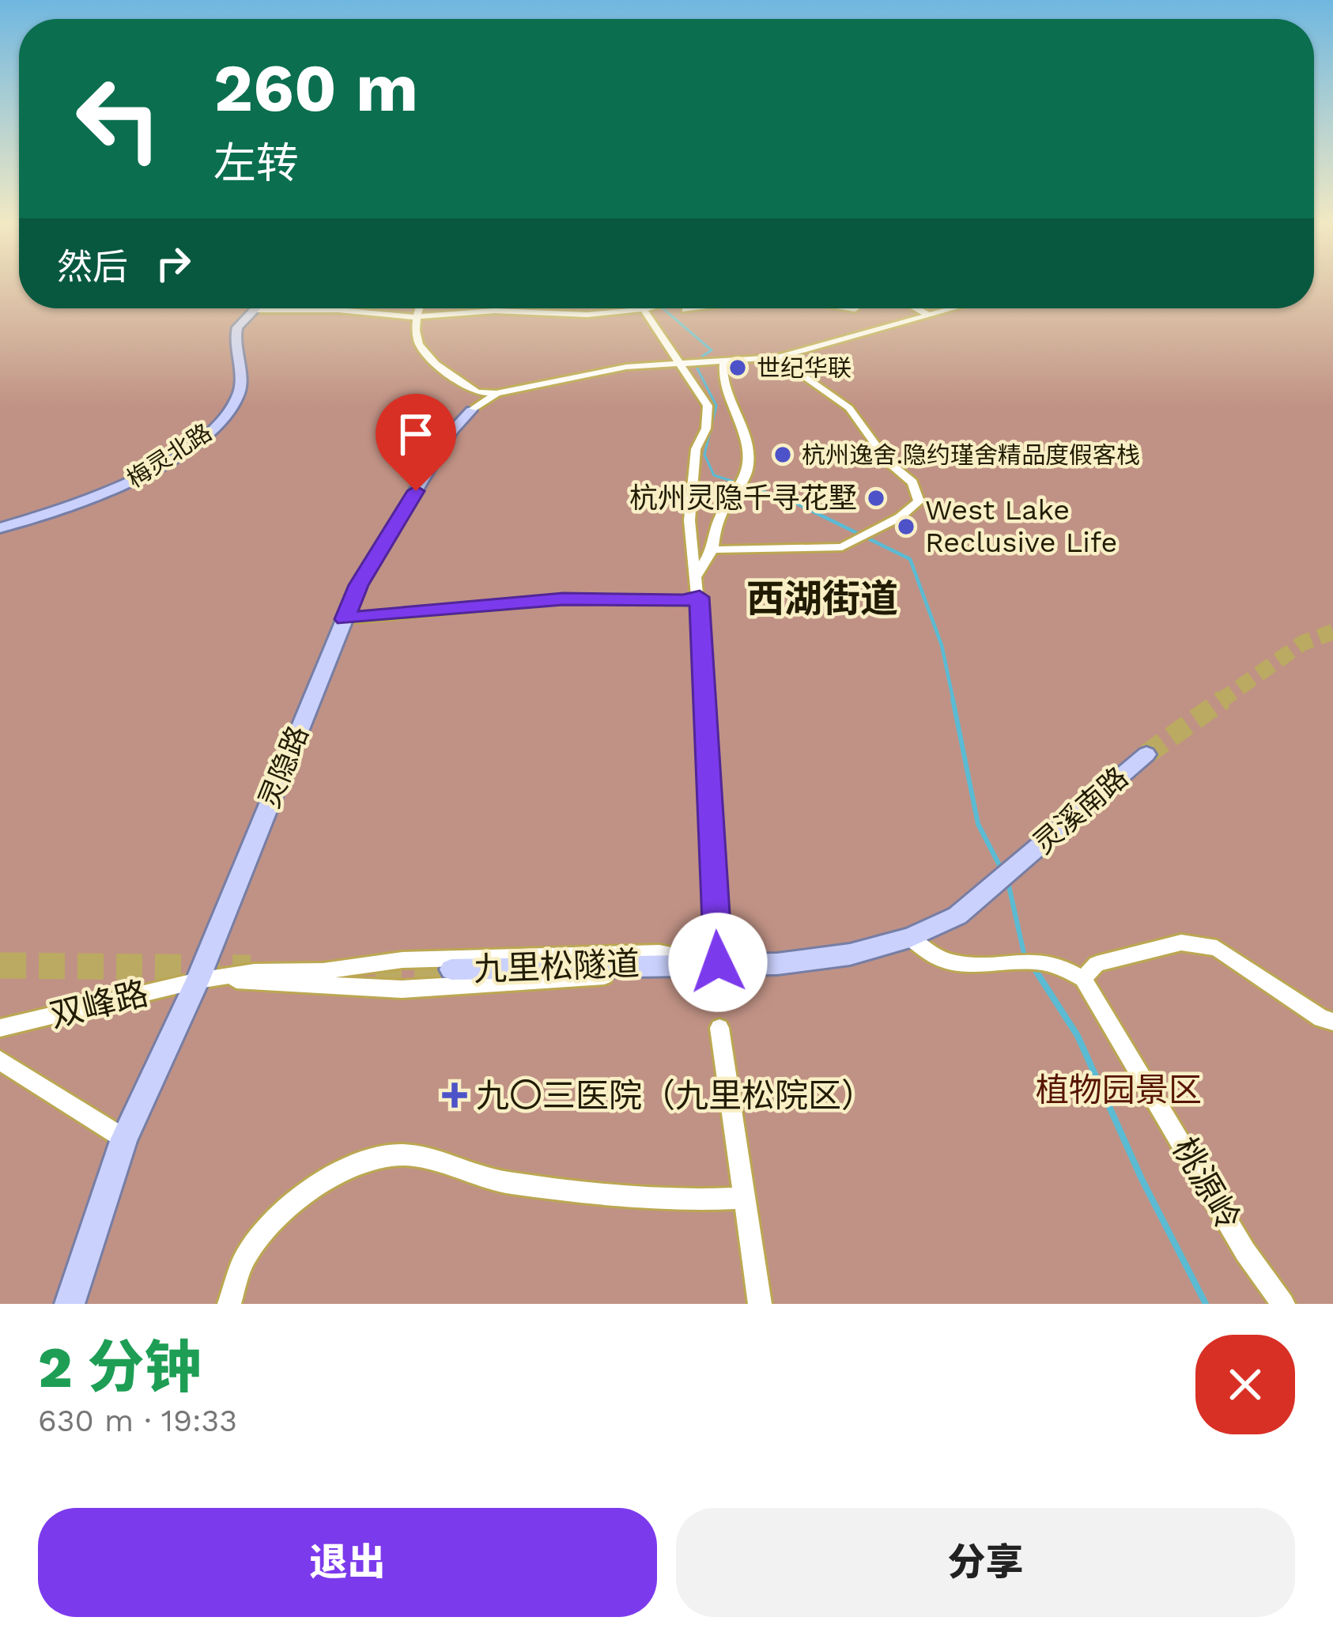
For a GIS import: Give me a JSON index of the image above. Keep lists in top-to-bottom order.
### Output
{
  "streets": {
    "main road": [
      "梅灵北路",
      "灵隐路",
      "灵溪南路",
      "九里松隧道"
    ],
    "street": ["双峰路", "桃源岭"]
  },
  "crossings": [
    ["灵隐路", "双峰路"]
  ],
  "districts": ["西湖街道"],
  "parks": ["植物园景区"],
  "places": {
    "other": [
      "世纪华联",
      "杭州逸舍.隐约瑾舍精品度假客栈",
      "杭州灵隐千寻花墅",
      "West Lake Reclusive Life"
    ],
    "health": ["九〇三医院（九里松院区）"]
  },
  "page": {
    "turn": ["260 m", "左转"],
    "then": "然后",
    "heading": ["2 分钟", "630 m · 19:33"],
    "buttons": ["退出", "分享"]
  }
}
